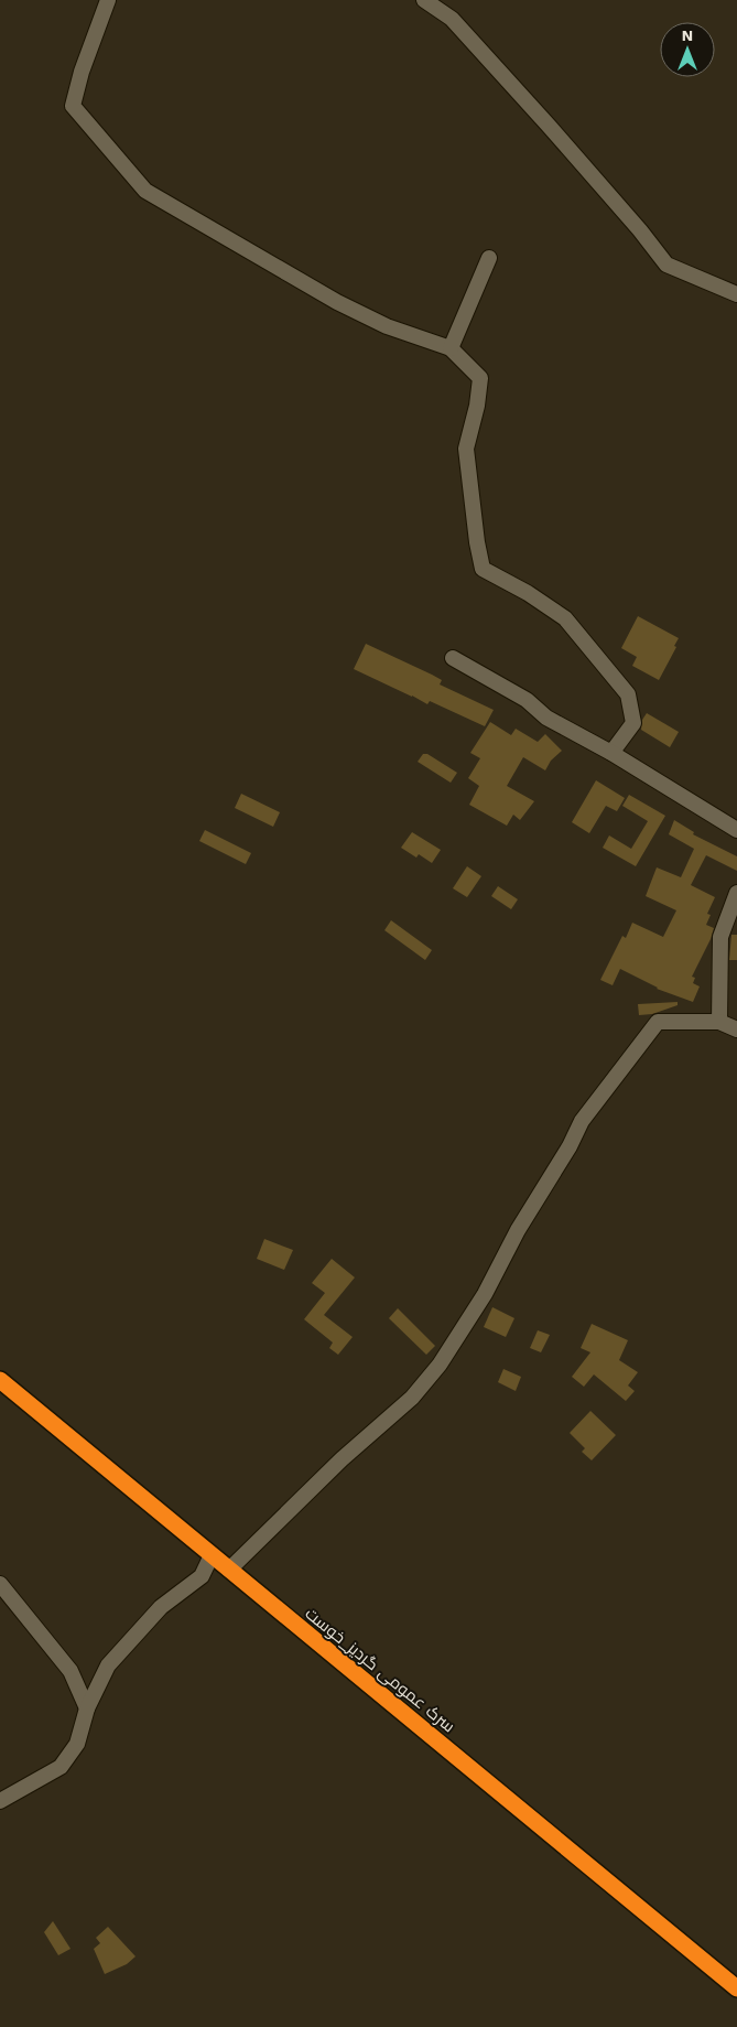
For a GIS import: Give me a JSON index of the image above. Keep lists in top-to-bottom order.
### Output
{
  "streets": {
    "highway": ["سرک عمومی گردیز_خوست"]
  },
  "north": "top"
}
